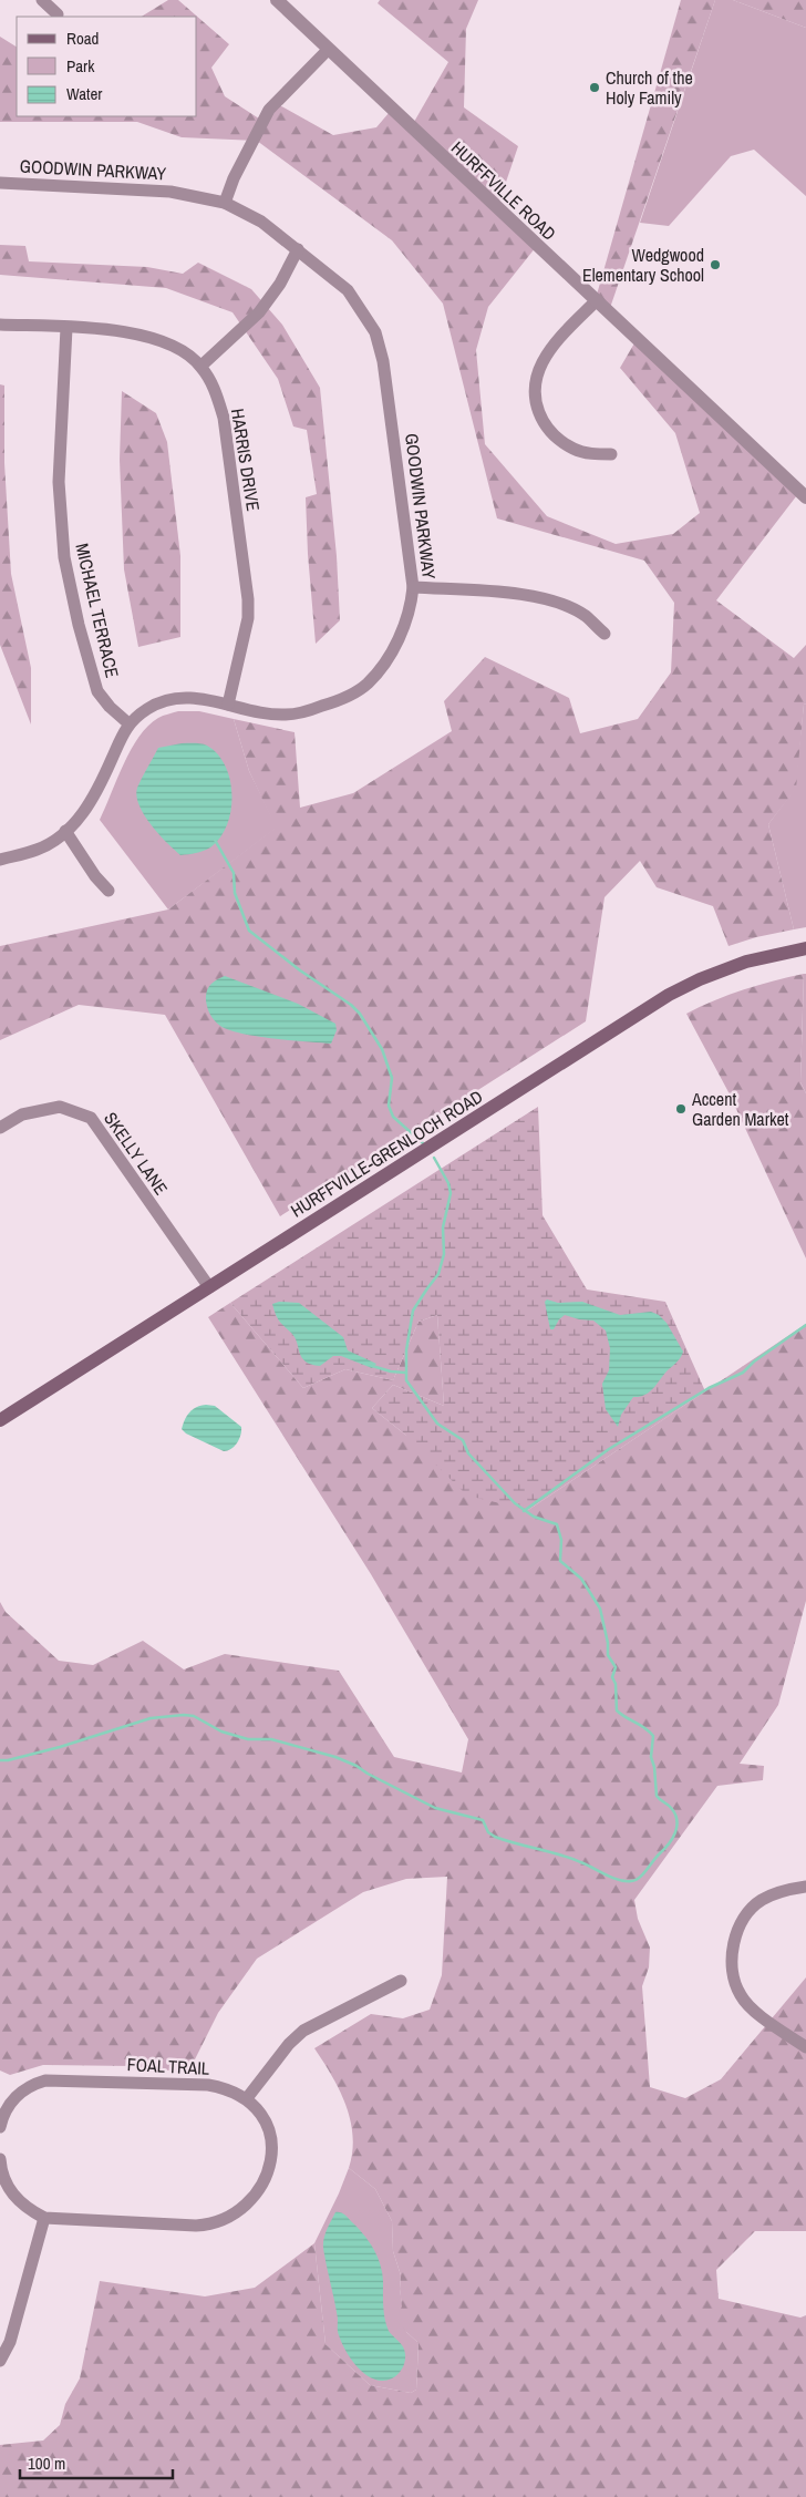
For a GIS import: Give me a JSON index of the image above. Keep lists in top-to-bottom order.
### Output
{
  "streets": {
    "main road": ["HURFFVILLE-GRENLOCH ROAD"],
    "street": [
      "GOODWIN PARKWAY",
      "HURFFVILLE ROAD",
      "HARRIS DRIVE",
      "MICHAEL TERRACE",
      "SKELLY LANE",
      "FOAL TRAIL"
    ]
  },
  "crossings": [
    ["GOODWIN PARKWAY", "HARRIS DRIVE"],
    ["GOODWIN PARKWAY", "MICHAEL TERRACE"],
    ["HARRIS DRIVE", "MICHAEL TERRACE"],
    ["SKELLY LANE", "HURFFVILLE-GRENLOCH ROAD"]
  ],
  "places": ["Church of the Holy Family", "Wedgwood Elementary School", "Accent Garden Market"],
  "legend": ["Road", "Park", "Water"],
  "scale_bar": "100 m"
}
